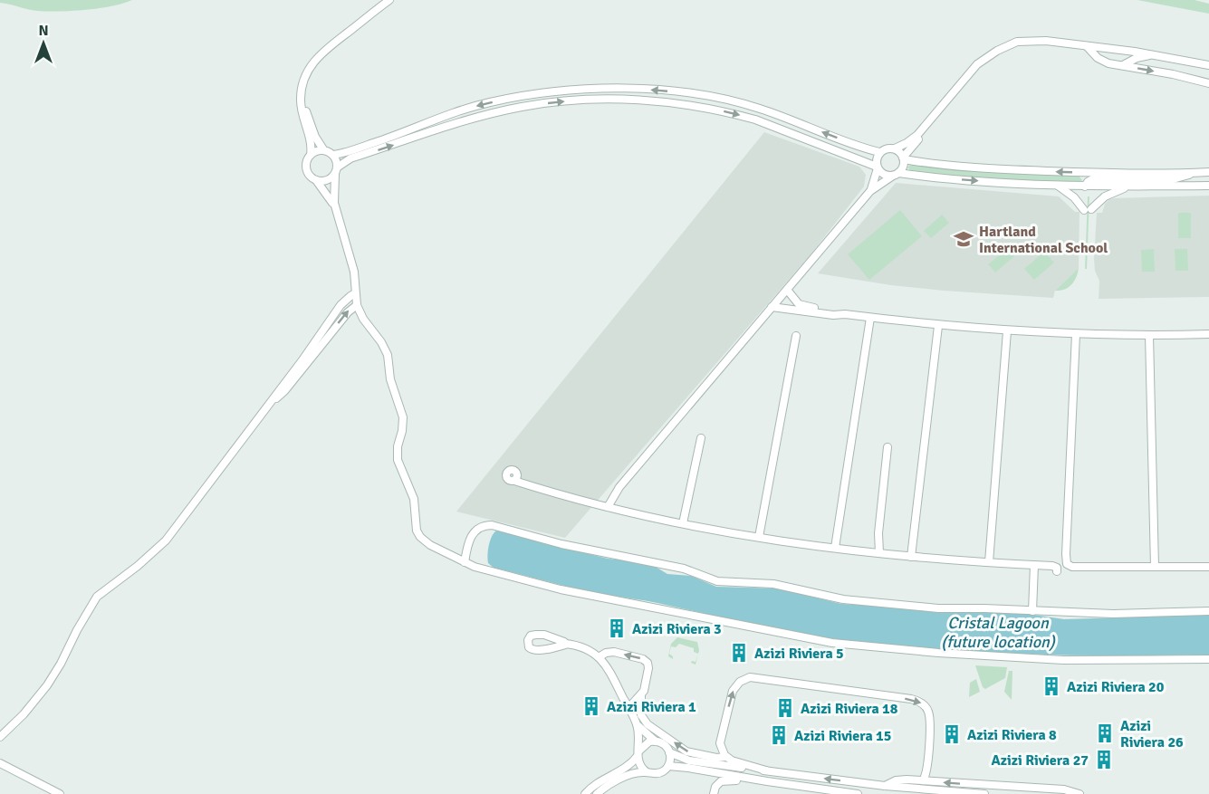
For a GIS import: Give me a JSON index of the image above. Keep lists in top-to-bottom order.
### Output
{
  "water": ["Cristal Lagoon (future location)"],
  "places": {
    "school or university": ["Hartland International School"],
    "building": [
      "Azizi Riviera 3",
      "Azizi Riviera 5",
      "Azizi Riviera 20",
      "Azizi Riviera 1",
      "Azizi Riviera 18",
      "Azizi Riviera 26",
      "Azizi Riviera 8",
      "Azizi Riviera 15",
      "Azizi Riviera 27"
    ]
  },
  "north": "top"
}
